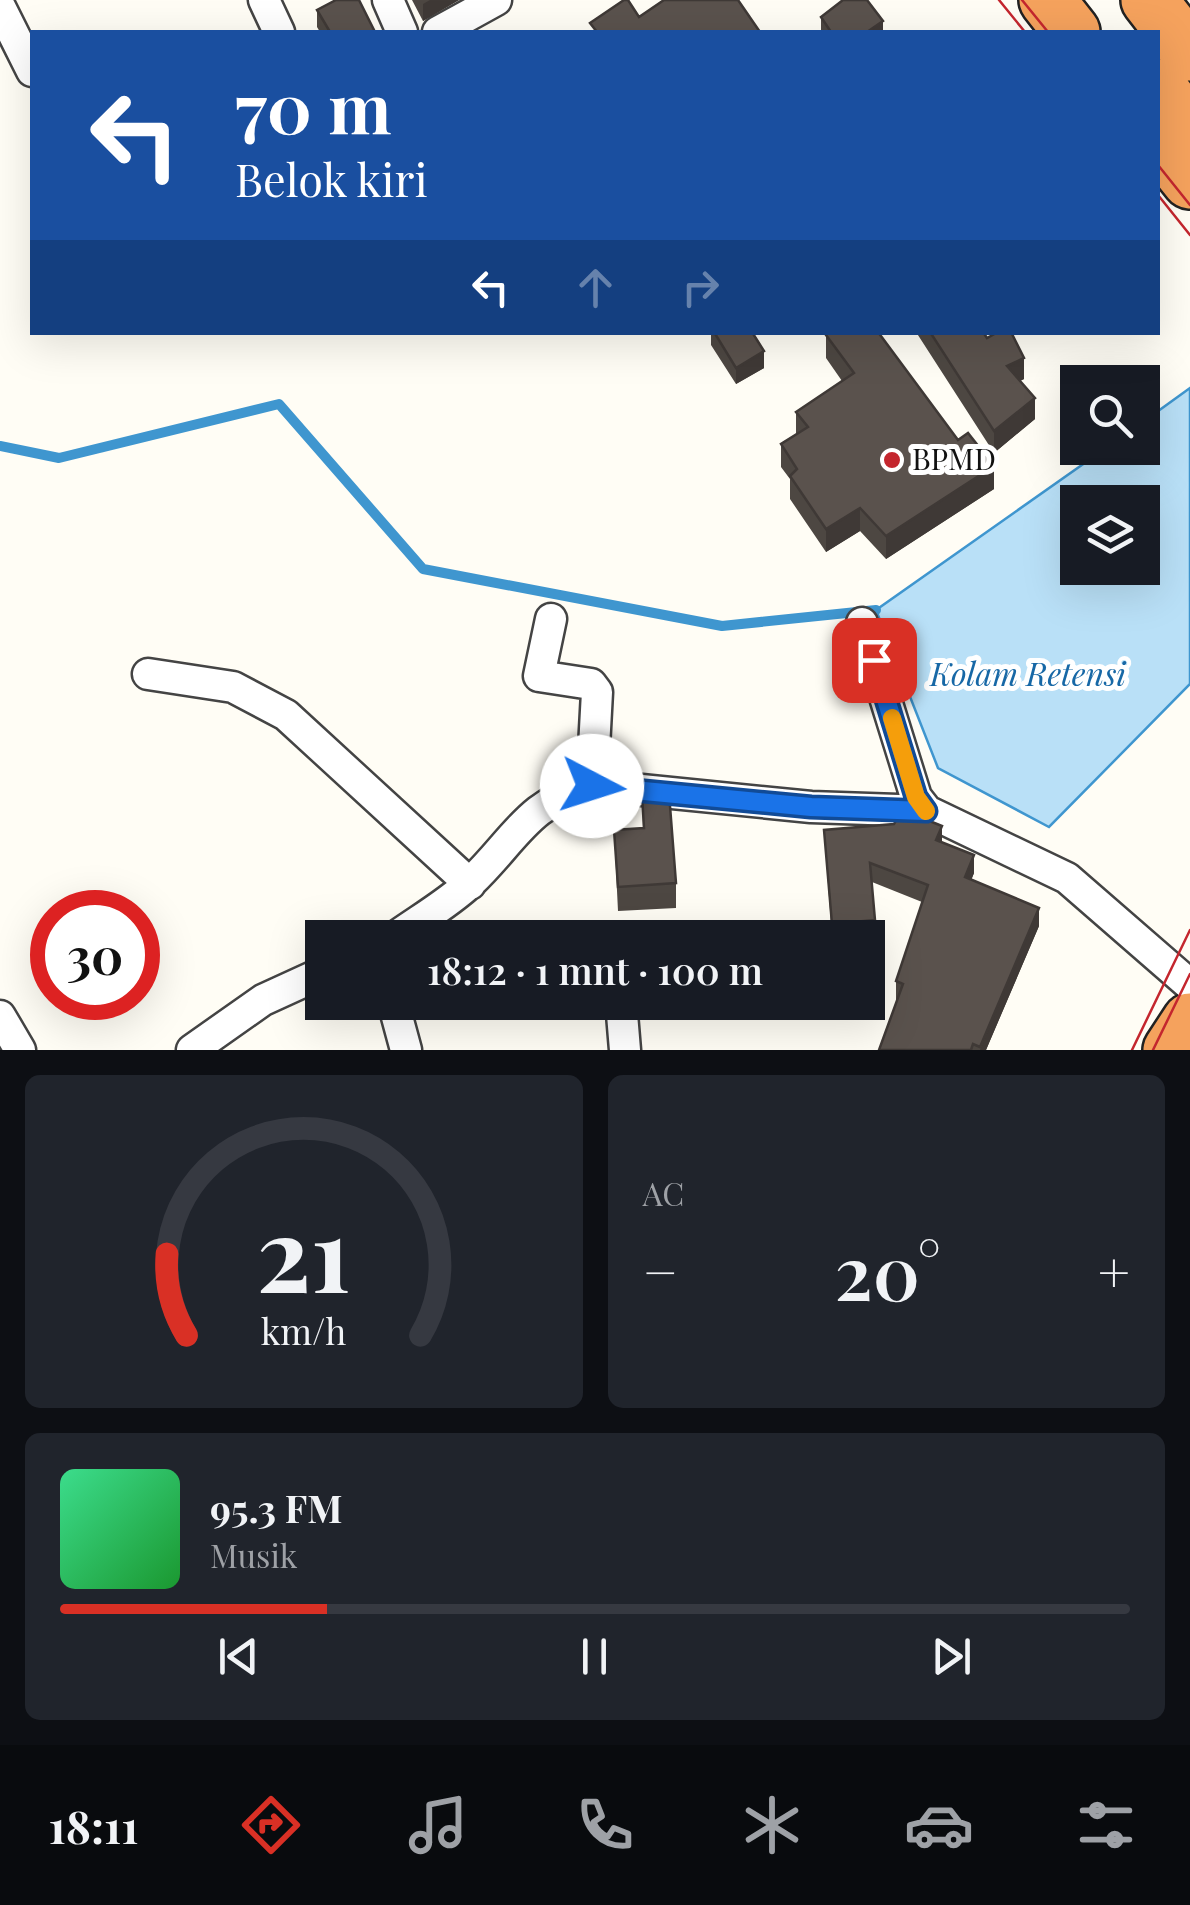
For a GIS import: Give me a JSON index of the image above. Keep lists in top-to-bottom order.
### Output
{
  "water": ["Kolam Retensi"],
  "places": ["BPMD"],
  "page": {
    "turn": ["70 m", "Belok kiri"],
    "limit": "30",
    "trip": "18:12 · 1 mnt · 100 m",
    "tile": "AC",
    "heat": ["−", "20°", "+"],
    "song": ["95.3 FM", "Musik"],
    "tabs": "18:11",
    "gauge": ["21", "km/h"]
  }
}
